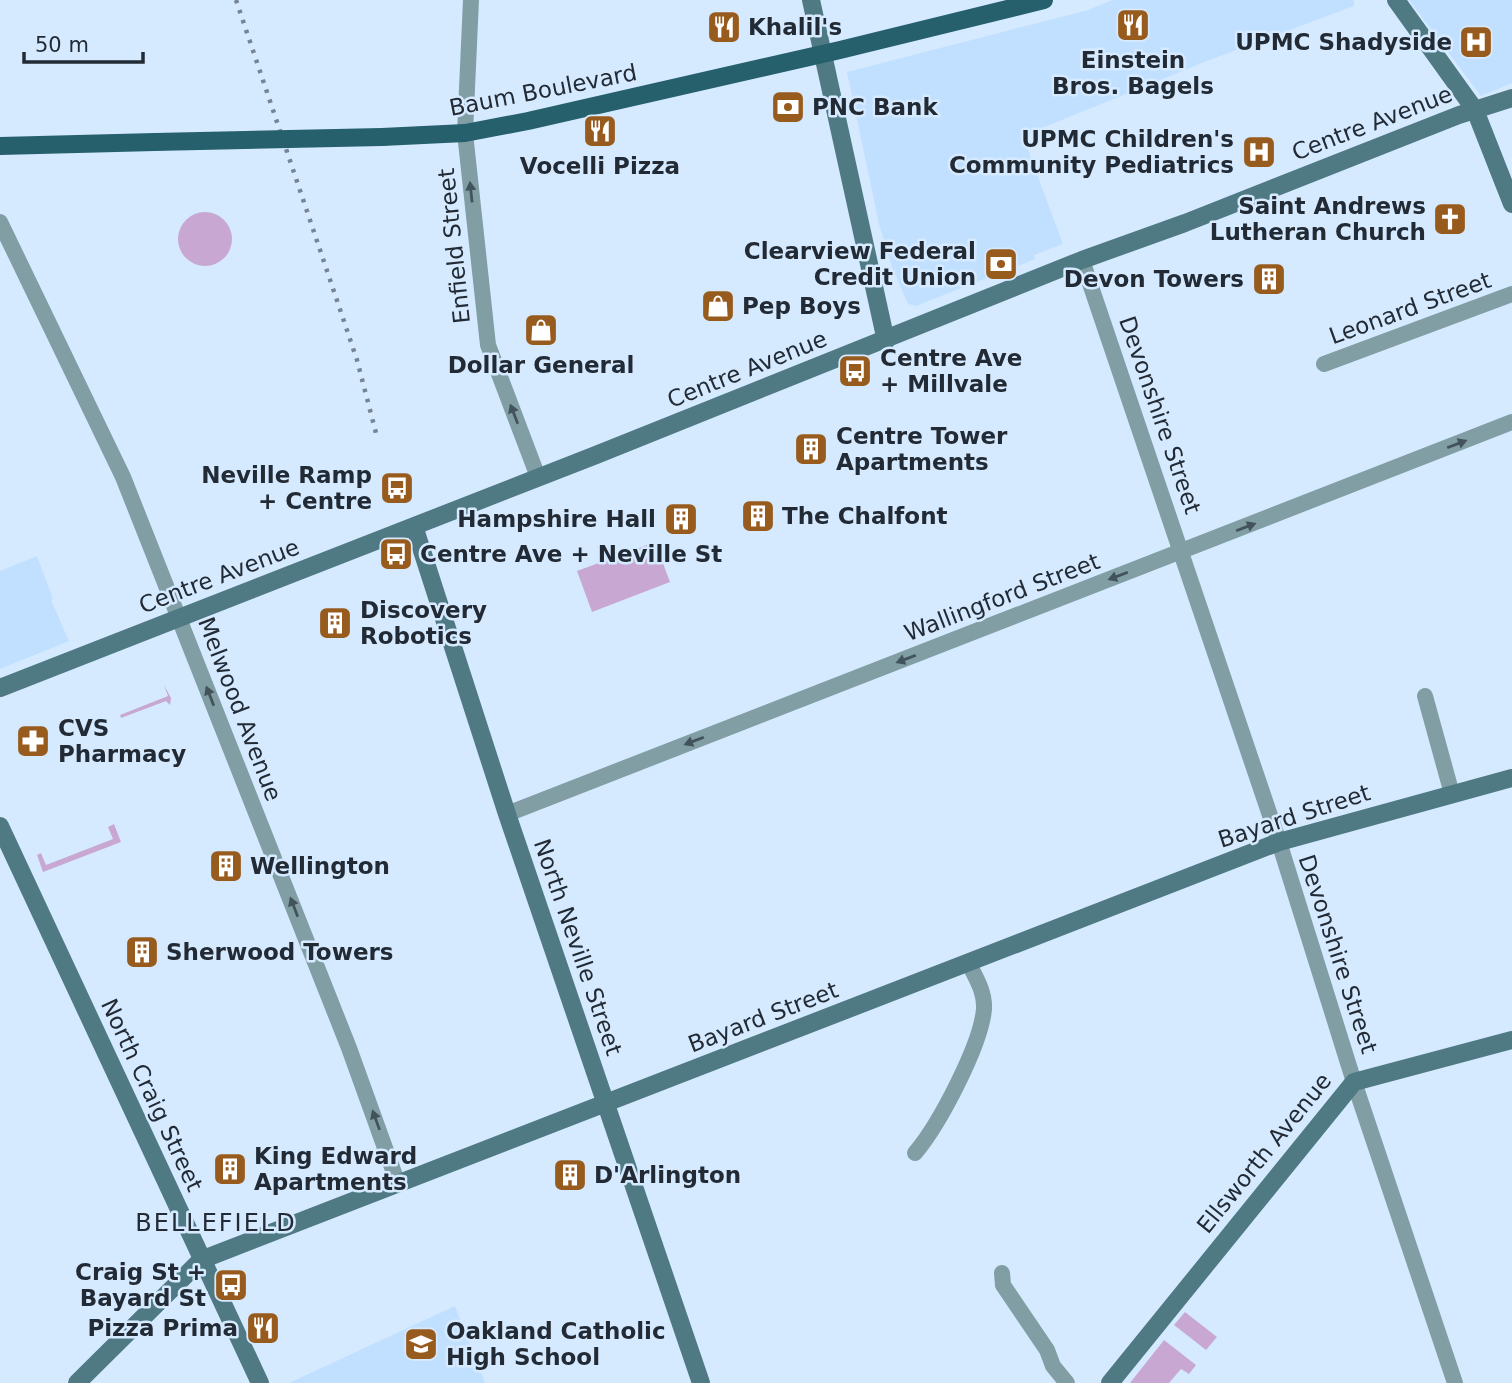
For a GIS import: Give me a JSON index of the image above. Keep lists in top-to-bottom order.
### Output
{
  "streets": {
    "main road": ["Baum Boulevard"],
    "street": [
      "Centre Avenue",
      "Enfield Street",
      "Leonard Street",
      "Devonshire Street",
      "Wallingford Street",
      "Melwood Avenue",
      "Bayard Street",
      "North Neville Street",
      "North Craig Street",
      "Ellsworth Avenue"
    ]
  },
  "crossings": [
    ["Baum Boulevard", "Enfield Street"],
    ["Centre Avenue", "Enfield Street"],
    ["Centre Avenue", "Devonshire Street"],
    ["Centre Avenue", "Melwood Avenue"],
    ["Centre Avenue", "North Neville Street"],
    ["Devonshire Street", "Wallingford Street"],
    ["Devonshire Street", "Bayard Street"],
    ["Devonshire Street", "Ellsworth Avenue"],
    ["Wallingford Street", "North Neville Street"],
    ["Melwood Avenue", "Bayard Street"],
    ["Bayard Street", "North Neville Street"],
    ["Bayard Street", "North Craig Street"]
  ],
  "one_way": ["Enfield Street", "Melwood Avenue"],
  "districts": ["BELLEFIELD"],
  "places": {
    "restaurant": [
      "Einstein Bros. Bagels",
      "Khalil's",
      "Vocelli Pizza",
      "Pizza Prima"
    ],
    "hospital": ["UPMC Shadyside", "UPMC Children's Community Pediatrics"],
    "bank": ["PNC Bank", "Clearview Federal Credit Union"],
    "church": ["Saint Andrews Lutheran Church"],
    "building": [
      "Devon Towers",
      "Centre Tower Apartments",
      "The Chalfont",
      "Hampshire Hall",
      "Discovery Robotics",
      "Wellington",
      "Sherwood Towers",
      "King Edward Apartments",
      "D'Arlington"
    ],
    "shop": ["Pep Boys", "Dollar General"],
    "bus stop": [
      "Centre Ave + Millvale",
      "Neville Ramp + Centre",
      "Centre Ave + Neville St",
      "Craig St + Bayard St"
    ],
    "pharmacy": ["CVS Pharmacy"],
    "school or university": ["Oakland Catholic High School"]
  },
  "scale_bar": "50 m"
}
